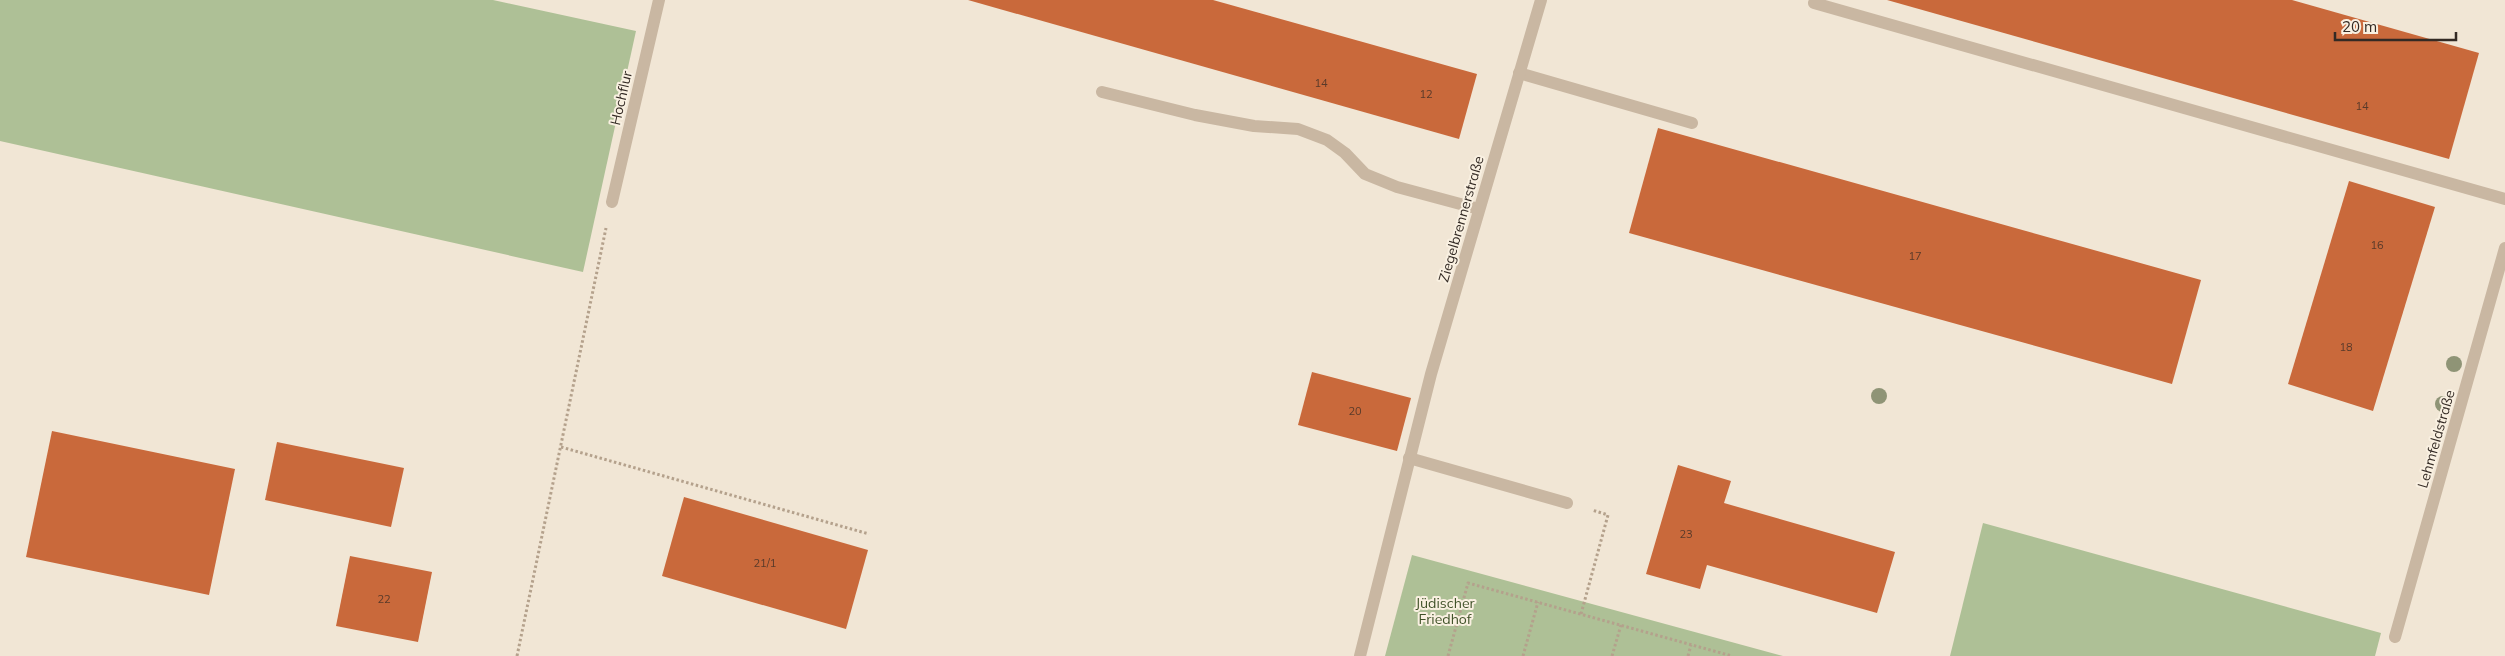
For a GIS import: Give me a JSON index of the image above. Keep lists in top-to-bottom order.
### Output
{
  "streets": {
    "street": ["Hochflur", "Ziegelbrennerstraße", "Lehmfeldstraße"]
  },
  "parks": ["Jüdischer Friedhof"],
  "house_numbers": [
    "14",
    "12",
    "14",
    "16",
    "17",
    "18",
    "20",
    "23",
    "21/1",
    "22"
  ],
  "scale_bar": "20 m"
}
